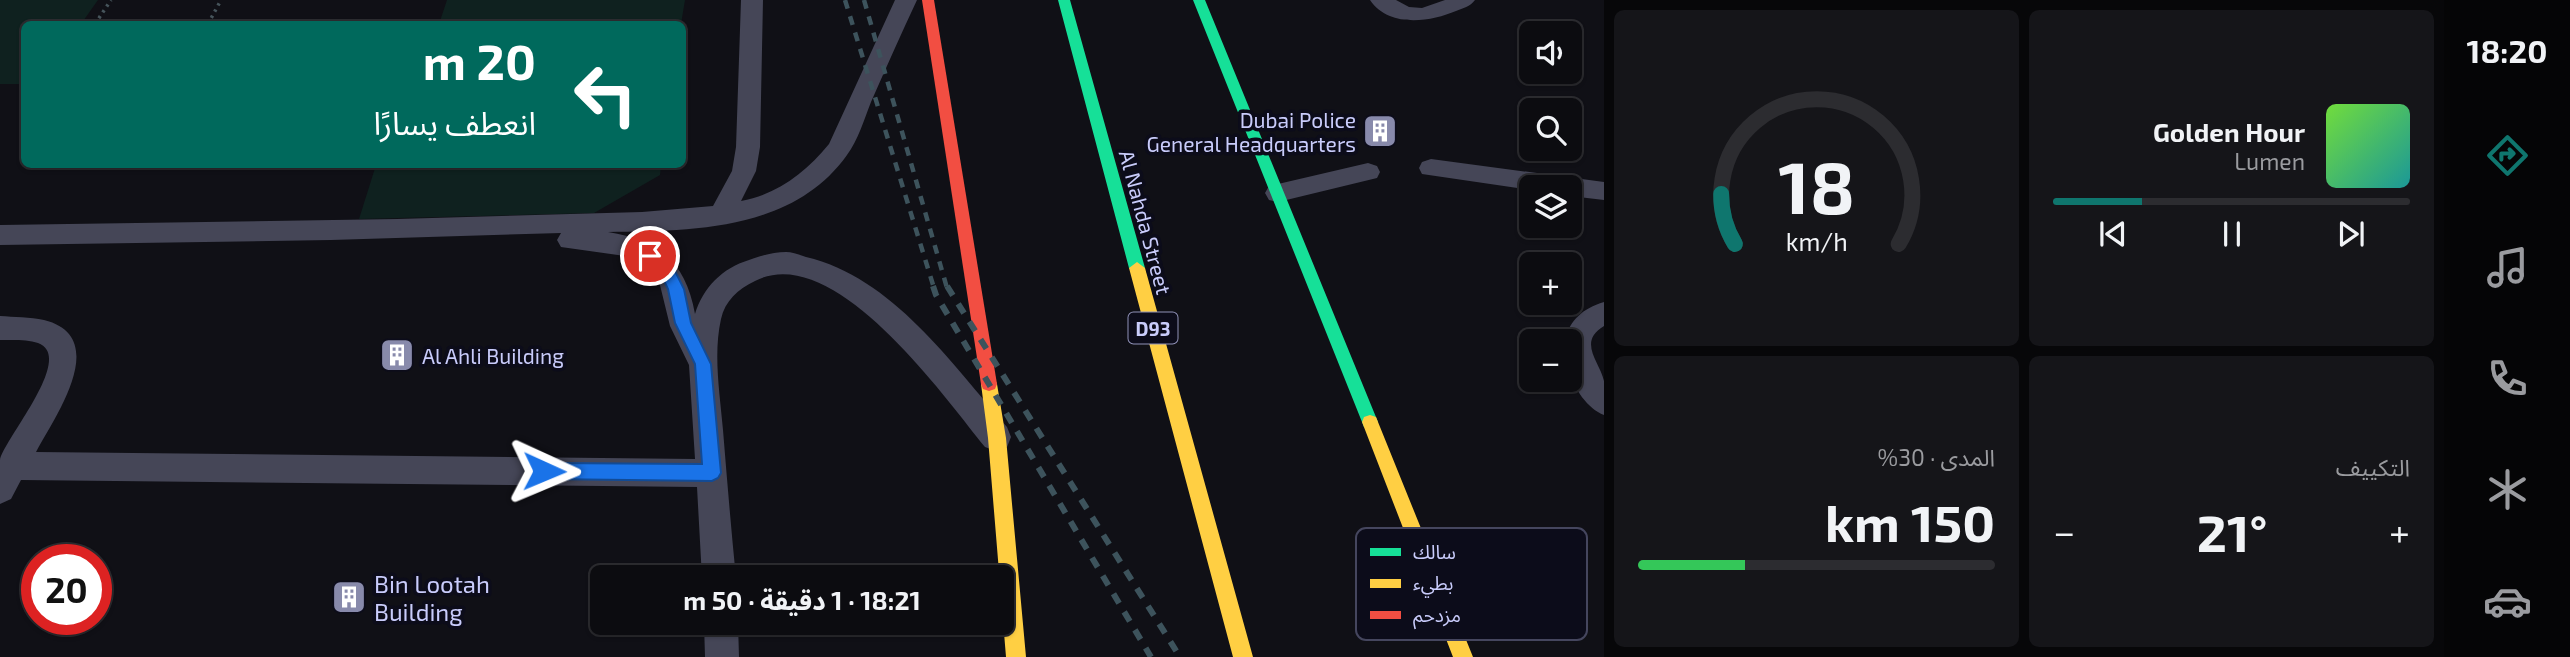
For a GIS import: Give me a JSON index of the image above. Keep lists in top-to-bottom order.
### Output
{
  "streets": {
    "main road": ["Al Nahda Street", "D93"]
  },
  "places": {
    "building": ["Dubai Police General Headquarters", "Al Ahli Building", "Bin Lootah Building"]
  },
  "legend": ["سالك", "بطيء", "مزدحم"],
  "page": {
    "tabs": "18:20",
    "map_buttons": ["+", "−"],
    "turn": ["20 m", "انعطف يسارًا"],
    "song": ["Golden Hour", "Lumen"],
    "tile": [
      "التكييف",
      ["المدى · 30%", "150 km"]
    ],
    "heat": ["−", "21°", "+"],
    "limit": "20",
    "trip": "18:21 · 1 دقيقة · 50 m",
    "gauge": ["18", "km/h"]
  }
}
